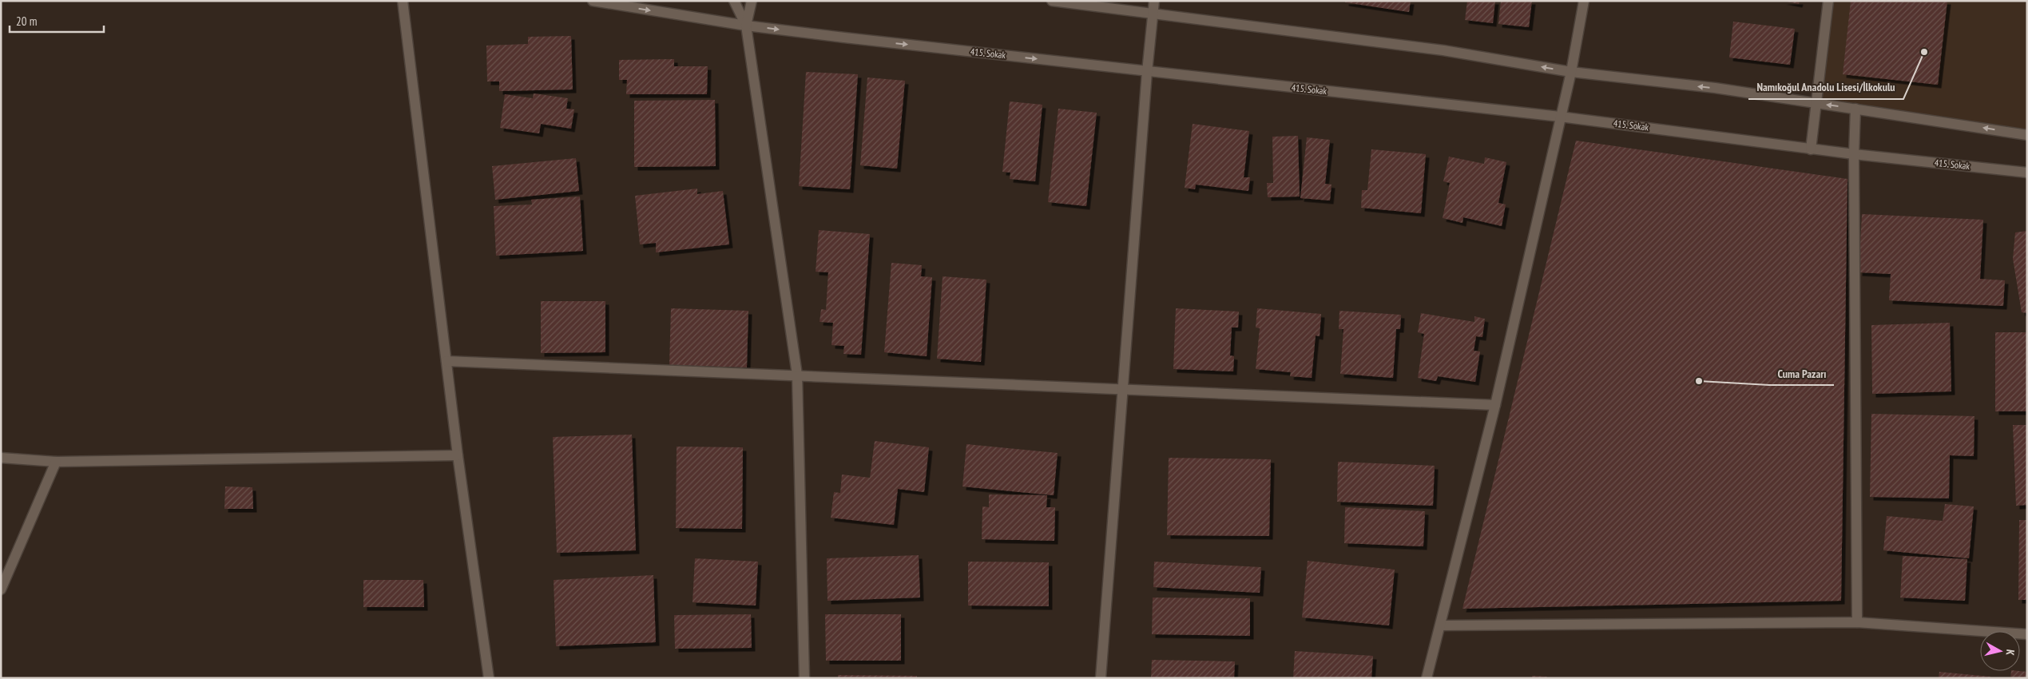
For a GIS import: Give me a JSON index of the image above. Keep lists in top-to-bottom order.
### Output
{
  "streets": {
    "street": ["415. Sokak"]
  },
  "one_way": ["415. Sokak"],
  "places": ["Namıkoğul Anadolu Lisesi/İlkokulu", "Cuma Pazarı"],
  "scale_bar": "20 m",
  "north": "right"
}
